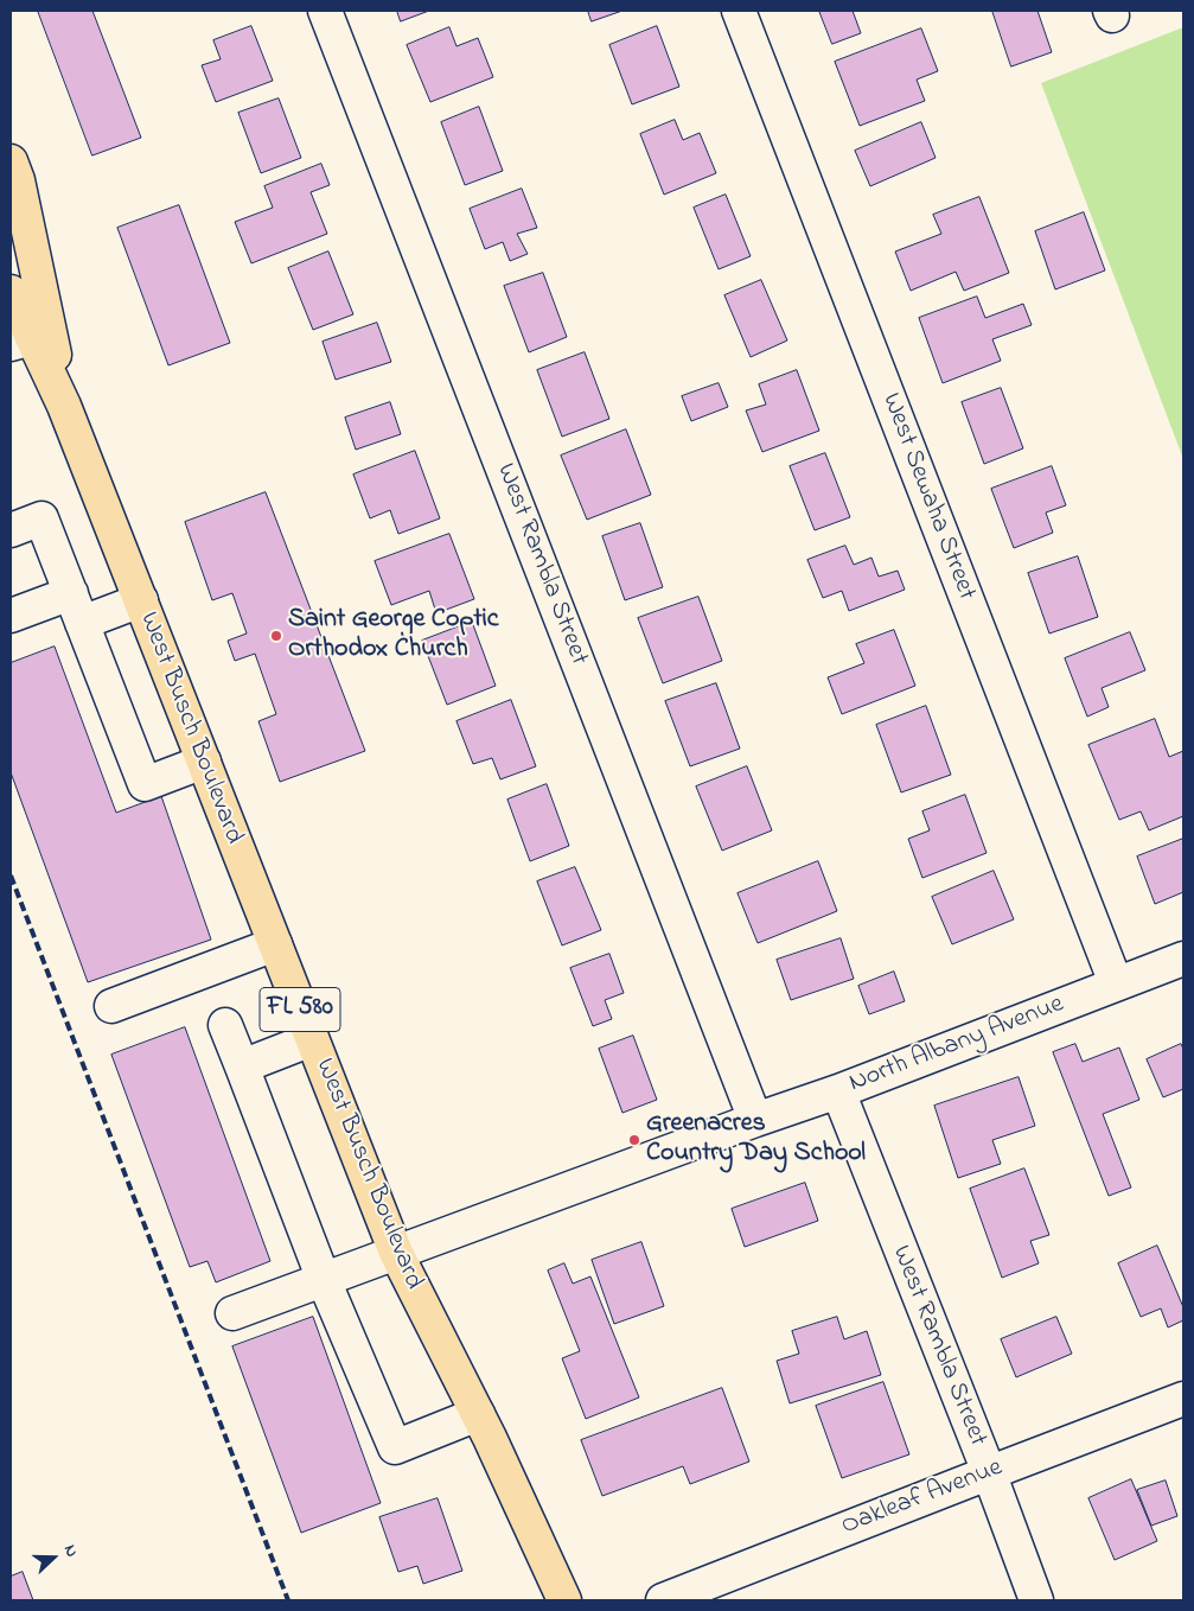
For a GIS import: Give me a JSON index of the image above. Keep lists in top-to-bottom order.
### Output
{
  "streets": {
    "main road": ["West Busch Boulevard", "FL 580"],
    "street": [
      "West Sewaha Street",
      "West Rambla Street",
      "North Albany Avenue",
      "Oakleaf Avenue"
    ]
  },
  "crossings": [
    ["West Sewaha Street", "North Albany Avenue"],
    ["West Rambla Street", "North Albany Avenue"],
    ["West Rambla Street", "Oakleaf Avenue"],
    ["West Busch Boulevard", "North Albany Avenue"]
  ],
  "places": ["Saint George Coptic Orthodox Church", "Greenacres Country Day School"],
  "north": "right"
}
